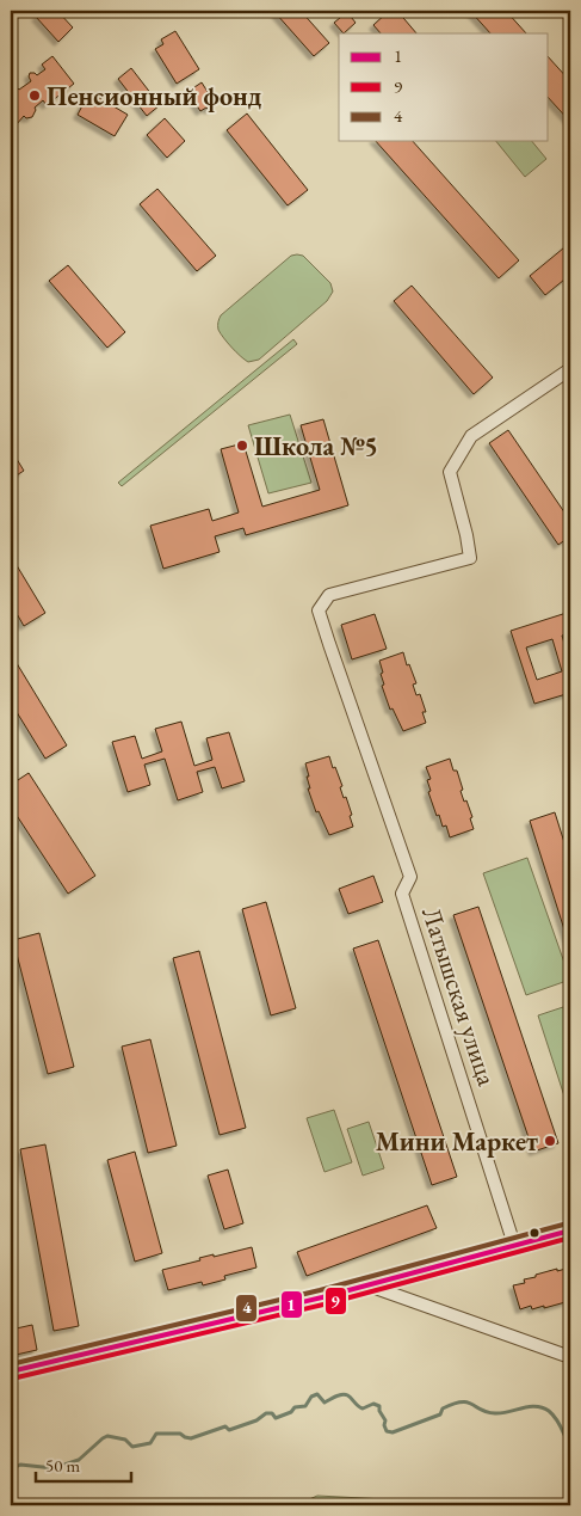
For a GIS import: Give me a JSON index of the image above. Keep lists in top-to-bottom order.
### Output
{
  "streets": {
    "street": ["Латышская улица"]
  },
  "places": ["Пенсионный фонд", "Школа №5", "Мини Маркет"],
  "lines": ["transit line 4", "transit line 1", "transit line 9"],
  "legend": ["1", "9", "4"],
  "scale_bar": "50 m"
}
